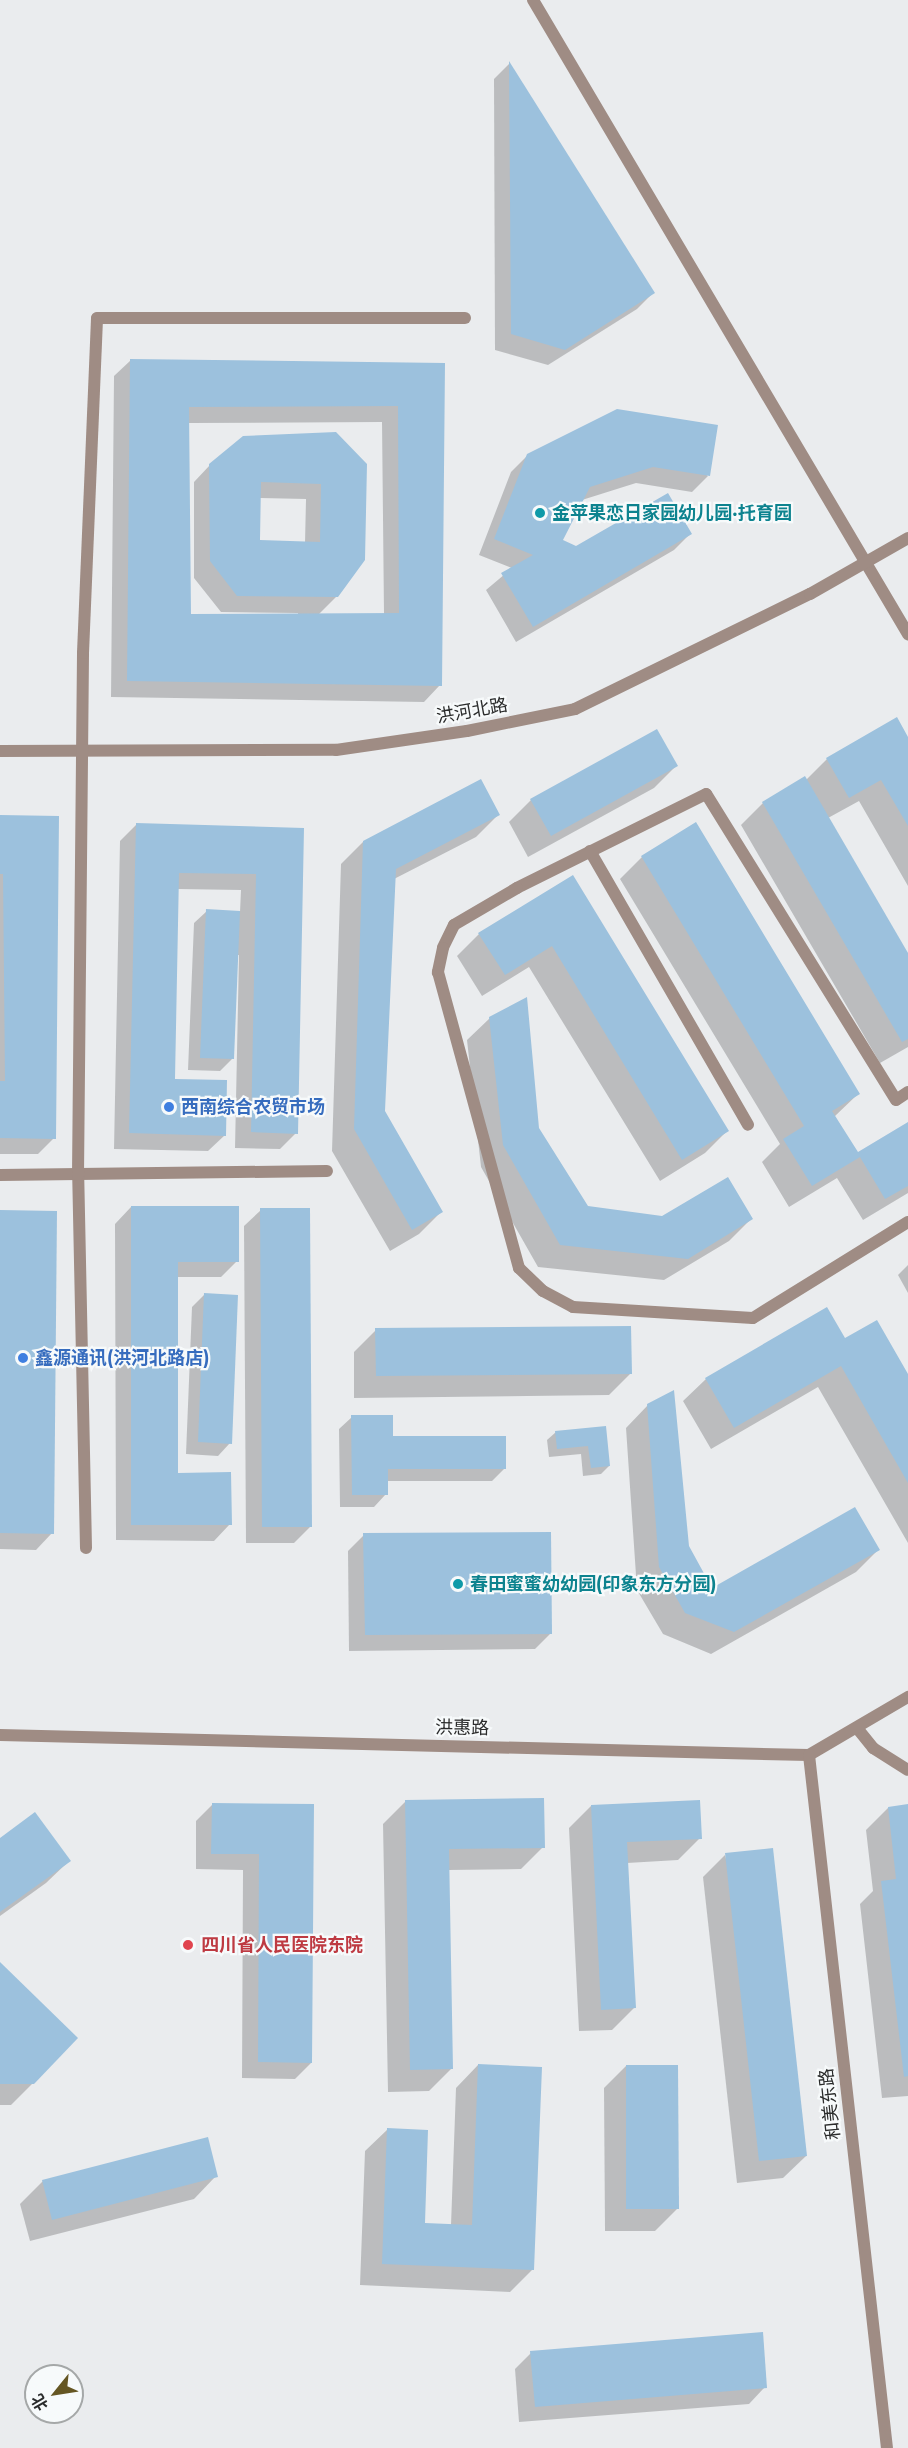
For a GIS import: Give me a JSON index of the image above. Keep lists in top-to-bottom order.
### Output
{
  "streets": {
    "street": ["洪河北路", "洪惠路", "和美东路"]
  },
  "crossings": [
    ["洪惠路", "和美东路"]
  ],
  "places": [
    "金苹果恋日家园幼儿园·托育园",
    "西南综合农贸市场",
    "鑫源通讯(洪河北路店)",
    "春田蜜蜜幼幼园(印象东方分园)",
    "四川省人民医院东院"
  ],
  "north": "bottom left"
}
